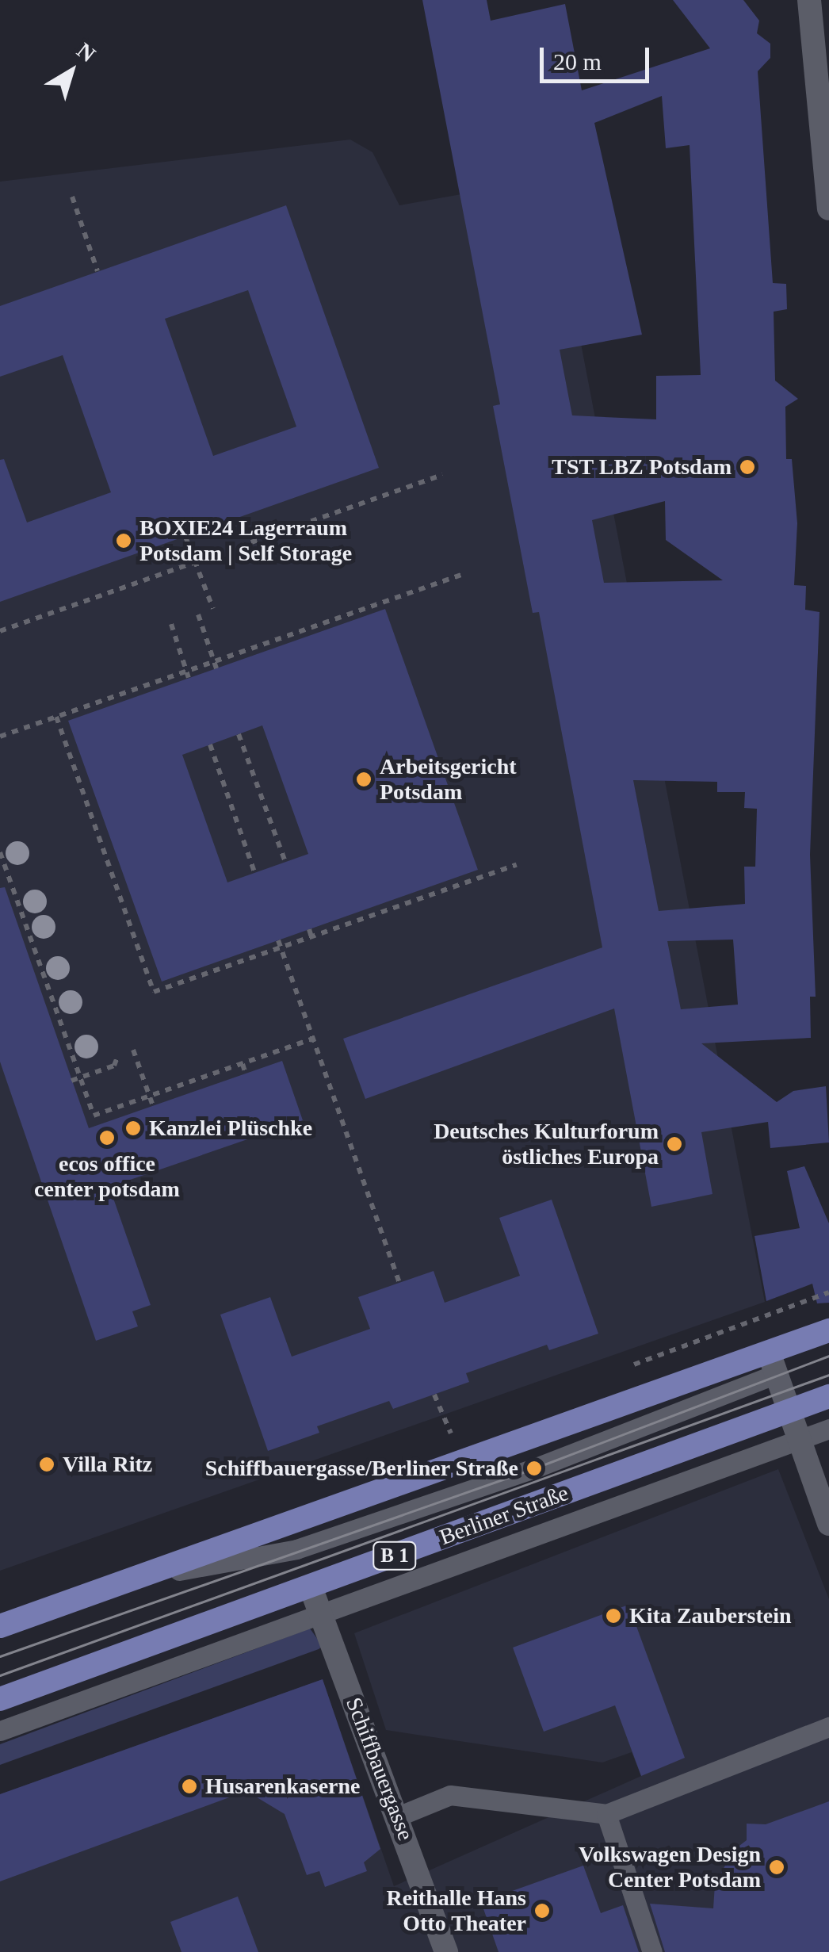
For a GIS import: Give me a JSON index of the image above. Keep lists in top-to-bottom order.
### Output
{
  "streets": {
    "main road": ["Berliner Straße", "B 1"],
    "street": ["Schiffbauergasse"]
  },
  "crossings": [
    ["Berliner Straße", "Schiffbauergasse"]
  ],
  "places": [
    "TST LBZ Potsdam",
    "BOXIE24 Lagerraum Potsdam | Self Storage",
    "Arbeitsgericht Potsdam",
    "Kanzlei Plüschke",
    "ecos office center potsdam",
    "Deutsches Kulturforum östliches Europa",
    "Villa Ritz",
    "Schiffbauergasse/Berliner Straße",
    "Kita Zauberstein",
    "Husarenkaserne",
    "Volkswagen Design Center Potsdam",
    "Reithalle Hans Otto Theater"
  ],
  "scale_bar": "20 m",
  "north": "top right"
}
